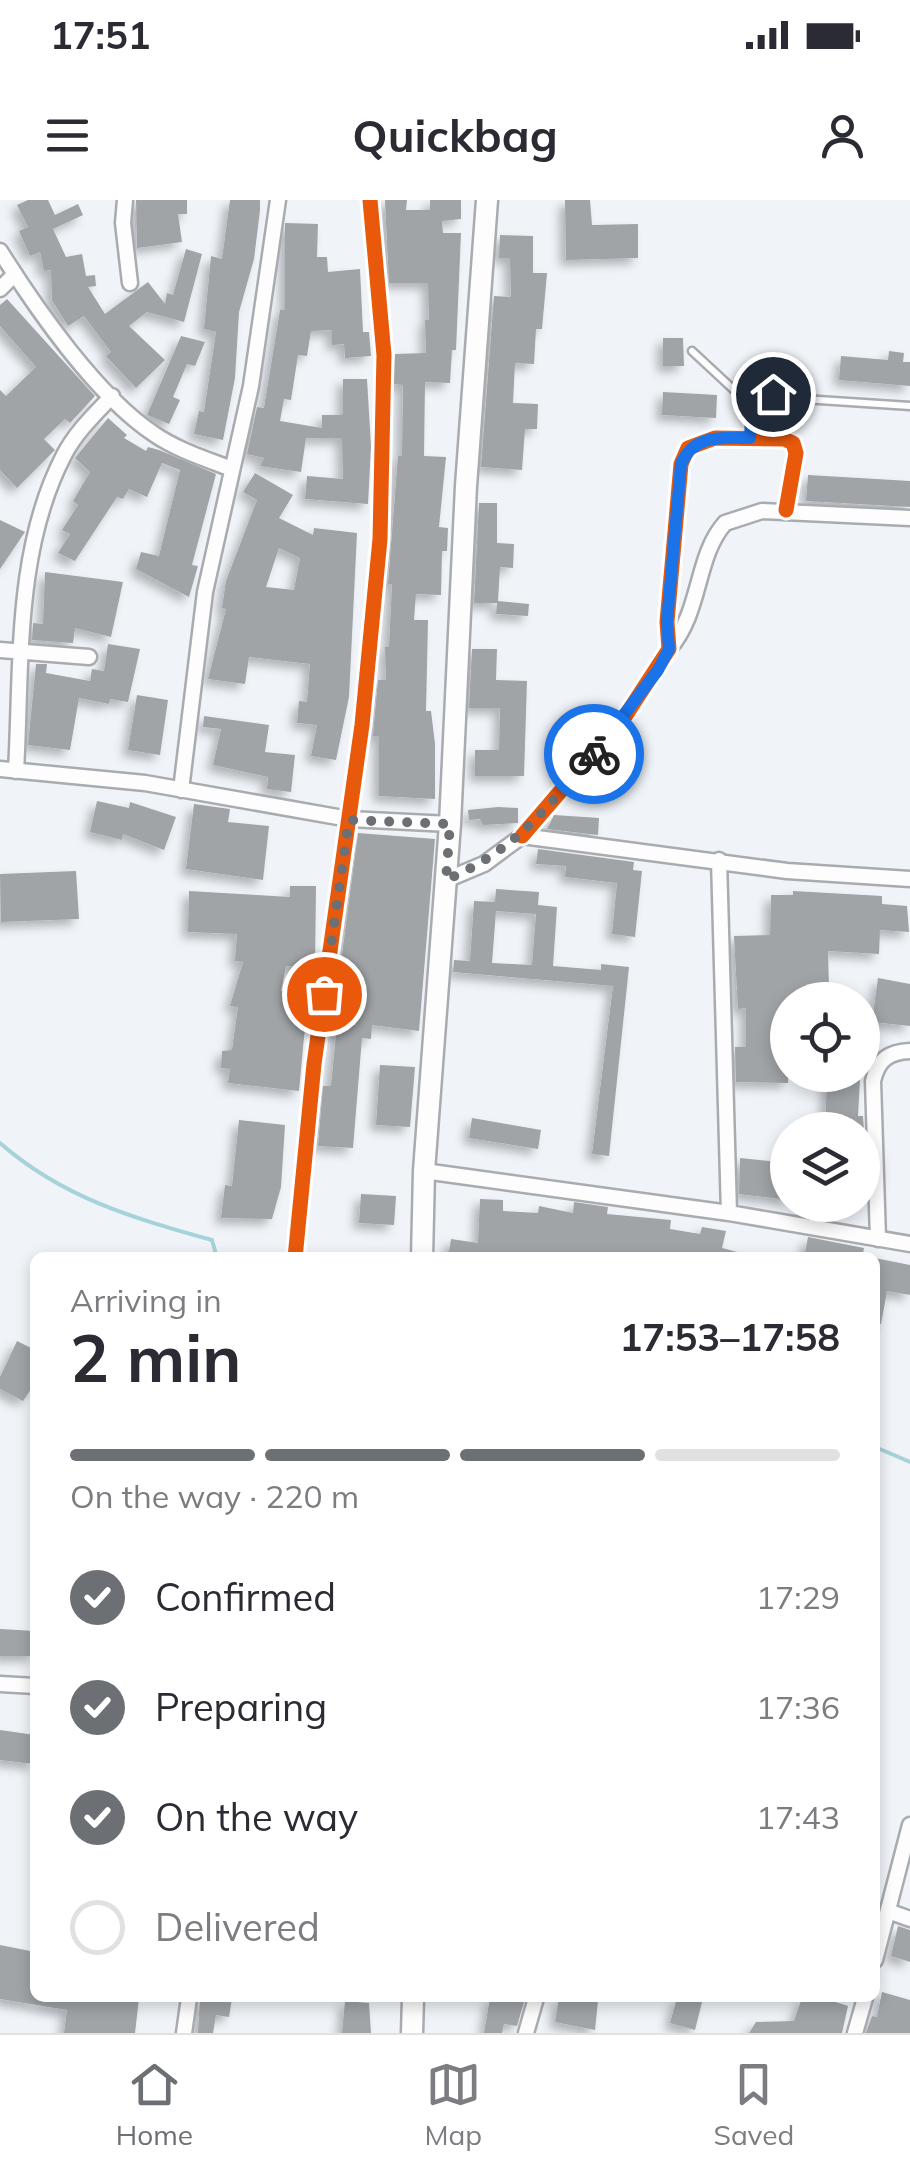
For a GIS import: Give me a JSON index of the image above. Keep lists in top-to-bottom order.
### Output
{
  "page": {
    "status": "17:51",
    "header": "Quickbag",
    "heading": ["2 min", "Arriving in", "17:53–17:58"],
    "bar": "On the way · 220 m",
    "list": [
      ["Confirmed", "17:29"],
      ["Preparing", "17:36"],
      ["On the way", "17:43"],
      "Delivered"
    ],
    "tabs": ["Home", "Map", "Saved"]
  }
}
